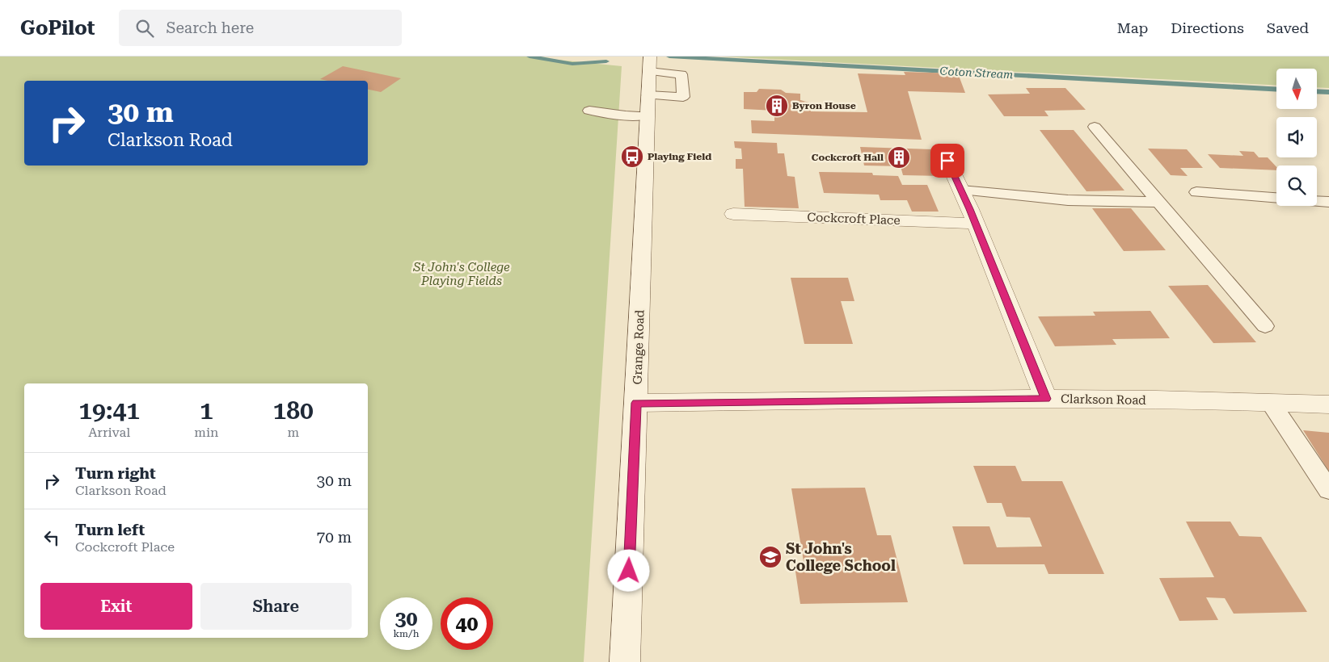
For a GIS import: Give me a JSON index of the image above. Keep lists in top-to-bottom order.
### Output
{
  "streets": {
    "street": ["Cockcroft Place", "Grange Road", "Clarkson Road"]
  },
  "crossings": [
    ["Grange Road", "Clarkson Road"]
  ],
  "water": ["Coton Stream"],
  "parks": ["St John's College Playing Fields"],
  "places": {
    "building": ["Byron House", "Cockcroft Hall"],
    "bus stop": ["Playing Field"],
    "school or university": ["St John's College School"]
  },
  "north": "bottom",
  "page": {
    "header": "GoPilot",
    "search": "Search here",
    "nav": ["Map", "Directions", "Saved"],
    "turn": ["30 m", "Clarkson Road"],
    "eta": [
      "19:41",
      "Arrival",
      "1",
      "min",
      "180",
      "m"
    ],
    "list": [
      {
        "name": "Turn right",
        "note": "Clarkson Road",
        "value": "30 m"
      },
      {
        "name": "Turn left",
        "note": "Cockcroft Place",
        "value": "70 m"
      }
    ],
    "buttons": ["Exit", "Share"],
    "speed": "30 km/h",
    "limit": "40"
  }
}
